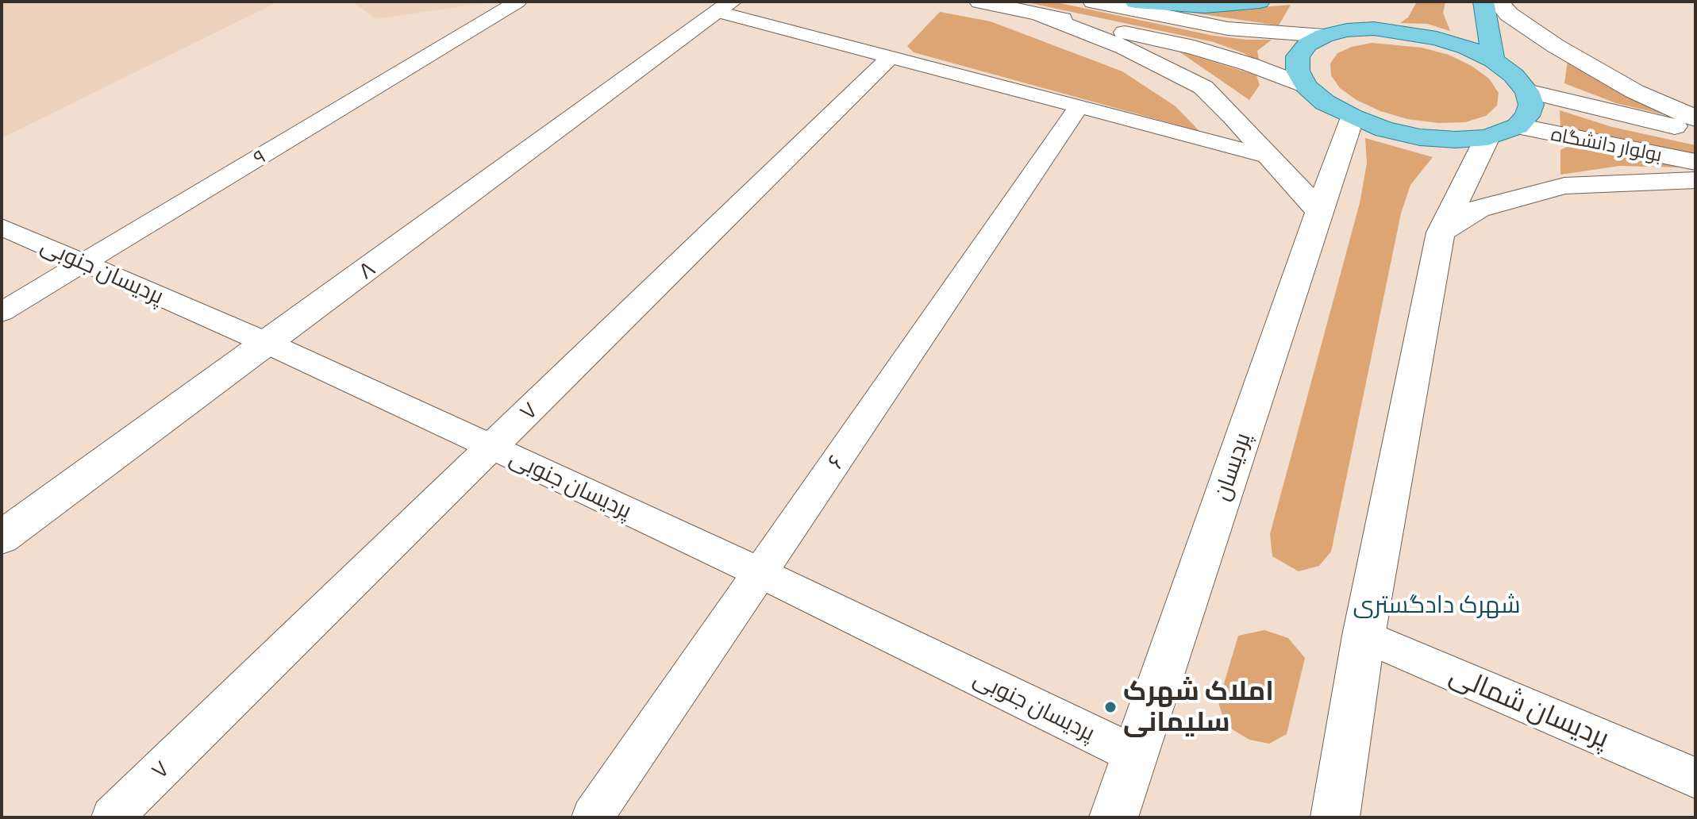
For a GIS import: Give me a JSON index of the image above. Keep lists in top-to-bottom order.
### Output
{
  "streets": {
    "main road": ["بولوار دانشگاه", "۸", "پردیسان"],
    "street": [
      "۹",
      "پردیسان جنوبی",
      "۷",
      "۶",
      "پردیسان شمالی"
    ]
  },
  "crossings": [
    ["۹", "پردیسان جنوبی"],
    ["۸", "پردیسان جنوبی"],
    ["پردیسان جنوبی", "۷"],
    ["پردیسان جنوبی", "۶"],
    ["پردیسان جنوبی", "پردیسان"]
  ],
  "districts": ["شهرک دادگستری"],
  "places": ["املاک شهرک سلیمانی"]
}
